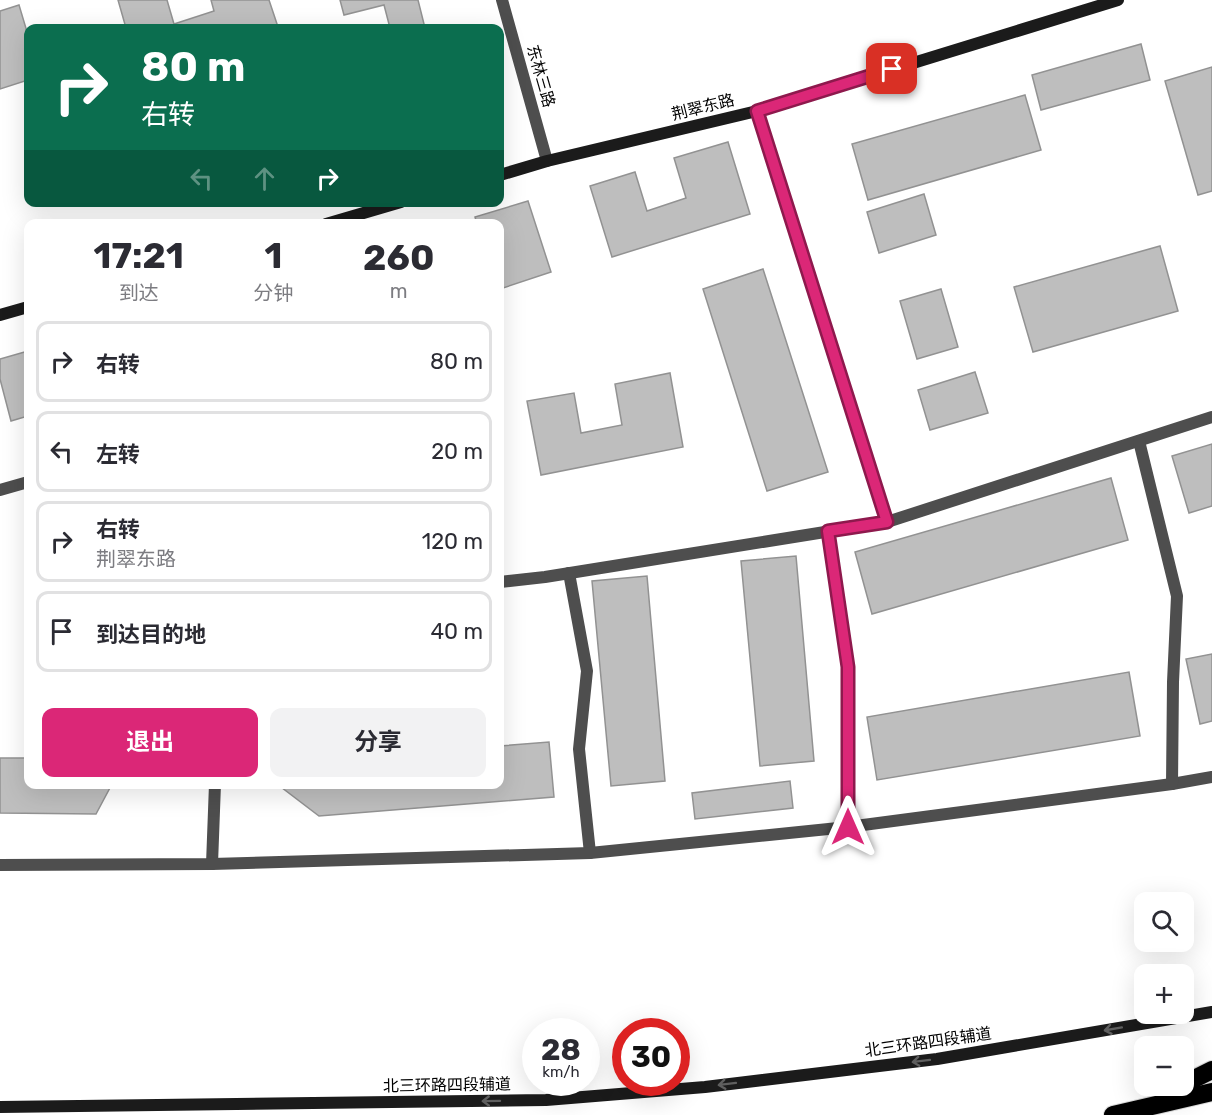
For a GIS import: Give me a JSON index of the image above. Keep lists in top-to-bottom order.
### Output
{
  "streets": {
    "main road": ["荆翠东路", "北三环路四段辅道"],
    "street": ["东林三路"]
  },
  "crossings": [
    ["东林三路", "荆翠东路"]
  ],
  "one_way": ["北三环路四段辅道"],
  "page": {
    "turn": ["80 m", "右转"],
    "eta": [
      "17:21",
      "到达",
      "1",
      "分钟",
      "260",
      "m"
    ],
    "list": [
      {
        "name": "右转",
        "value": "80 m"
      },
      {
        "name": "左转",
        "value": "20 m"
      },
      {
        "name": "右转",
        "note": "荆翠东路",
        "value": "120 m"
      },
      {
        "name": "到达目的地",
        "value": "40 m"
      }
    ],
    "buttons": ["退出", "分享"],
    "map_buttons": ["+", "−"],
    "speed": "28 km/h",
    "limit": "30"
  }
}
